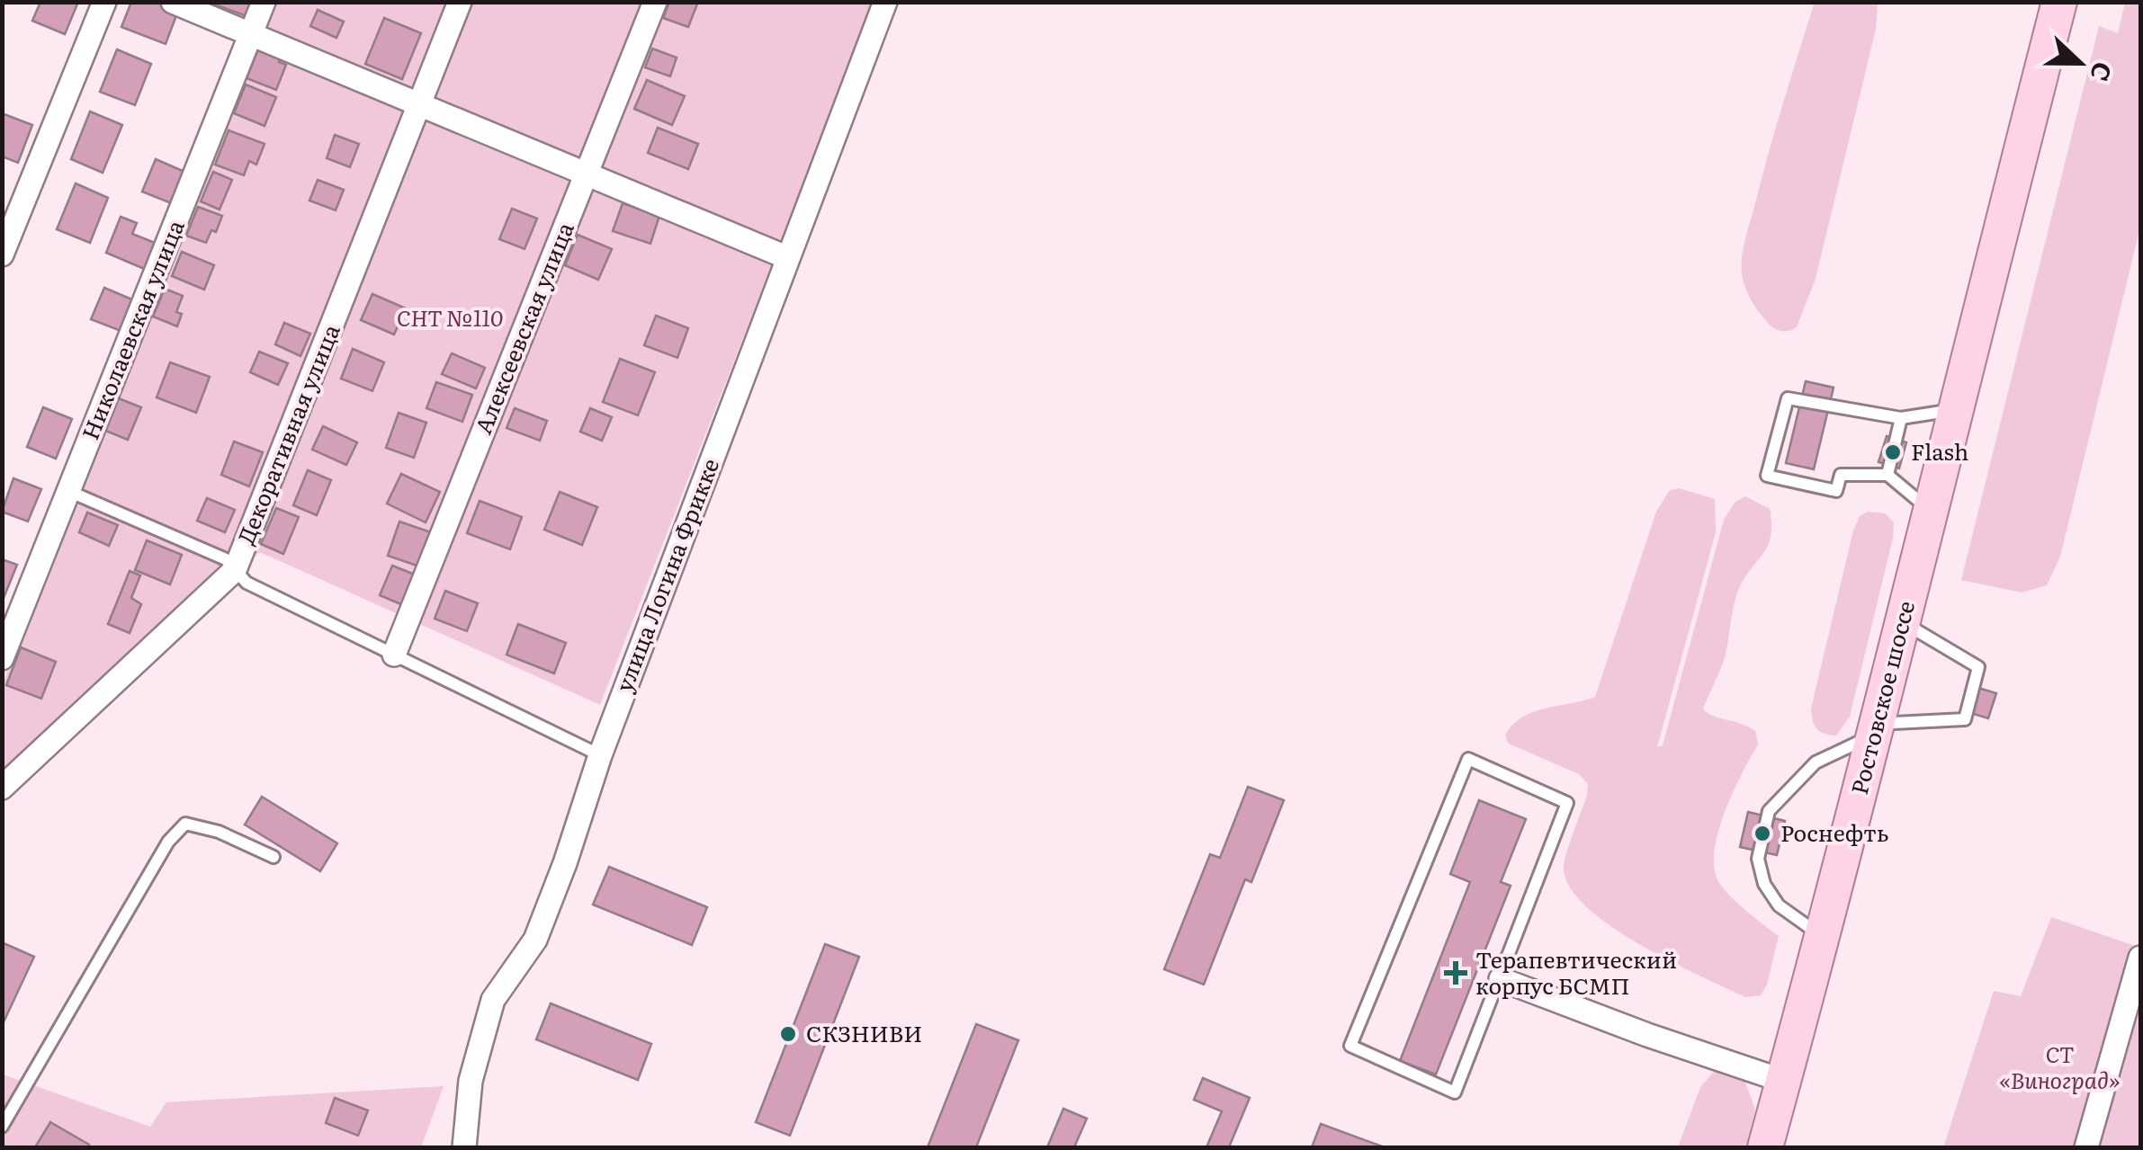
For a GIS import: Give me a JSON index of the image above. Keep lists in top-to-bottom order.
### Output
{
  "streets": {
    "main road": ["Ростовское шоссе"],
    "street": [
      "Алексеевская улица",
      "Николаевская улица",
      "Декоративная улица",
      "улица Логина Фрикке"
    ]
  },
  "parks": ["СНТ №110", "СТ «Виноград»"],
  "places": {
    "other": ["Flash", "Роснефть", "СКЗНИВИ"],
    "health": ["Терапевтический корпус БСМП"]
  },
  "north": "right"
}
